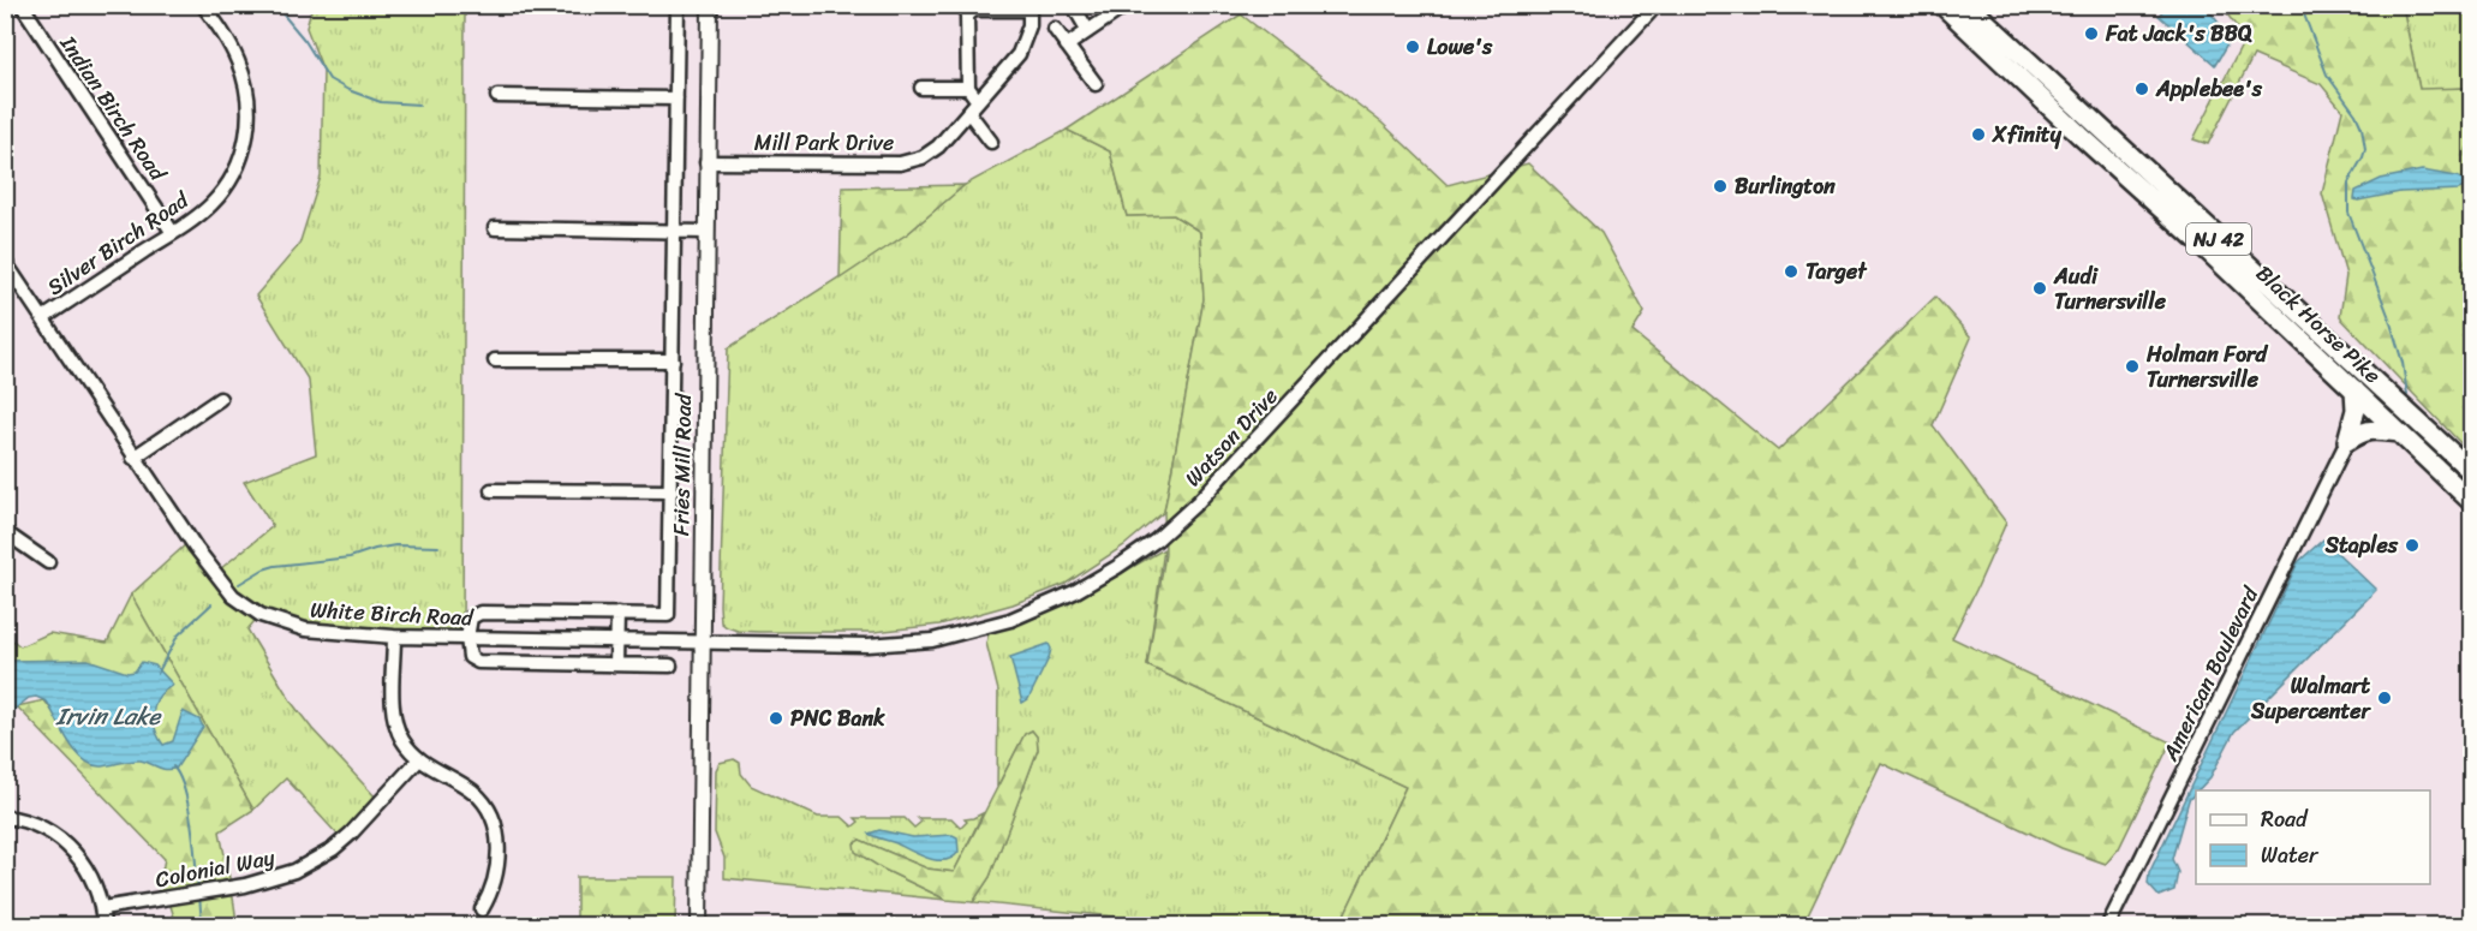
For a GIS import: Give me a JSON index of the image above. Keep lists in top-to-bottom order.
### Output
{
  "streets": {
    "highway": ["NJ 42", "Black Horse Pike"],
    "main road": ["Fries Mill Road"],
    "street": [
      "Indian Birch Road",
      "Mill Park Drive",
      "Silver Birch Road",
      "Watson Drive",
      "White Birch Road",
      "American Boulevard",
      "Colonial Way"
    ]
  },
  "crossings": [
    ["Indian Birch Road", "Silver Birch Road"],
    ["Mill Park Drive", "Fries Mill Road"],
    ["Silver Birch Road", "White Birch Road"],
    ["Watson Drive", "Fries Mill Road"],
    ["Watson Drive", "White Birch Road"],
    ["Fries Mill Road", "White Birch Road"]
  ],
  "water": ["Irvin Lake"],
  "places": [
    "Fat Jack's BBQ",
    "Lowe's",
    "Applebee's",
    "Xfinity",
    "Burlington",
    "Target",
    "Audi Turnersville",
    "Holman Ford Turnersville",
    "Staples",
    "Walmart Supercenter",
    "PNC Bank"
  ],
  "legend": ["Road", "Water"]
}
